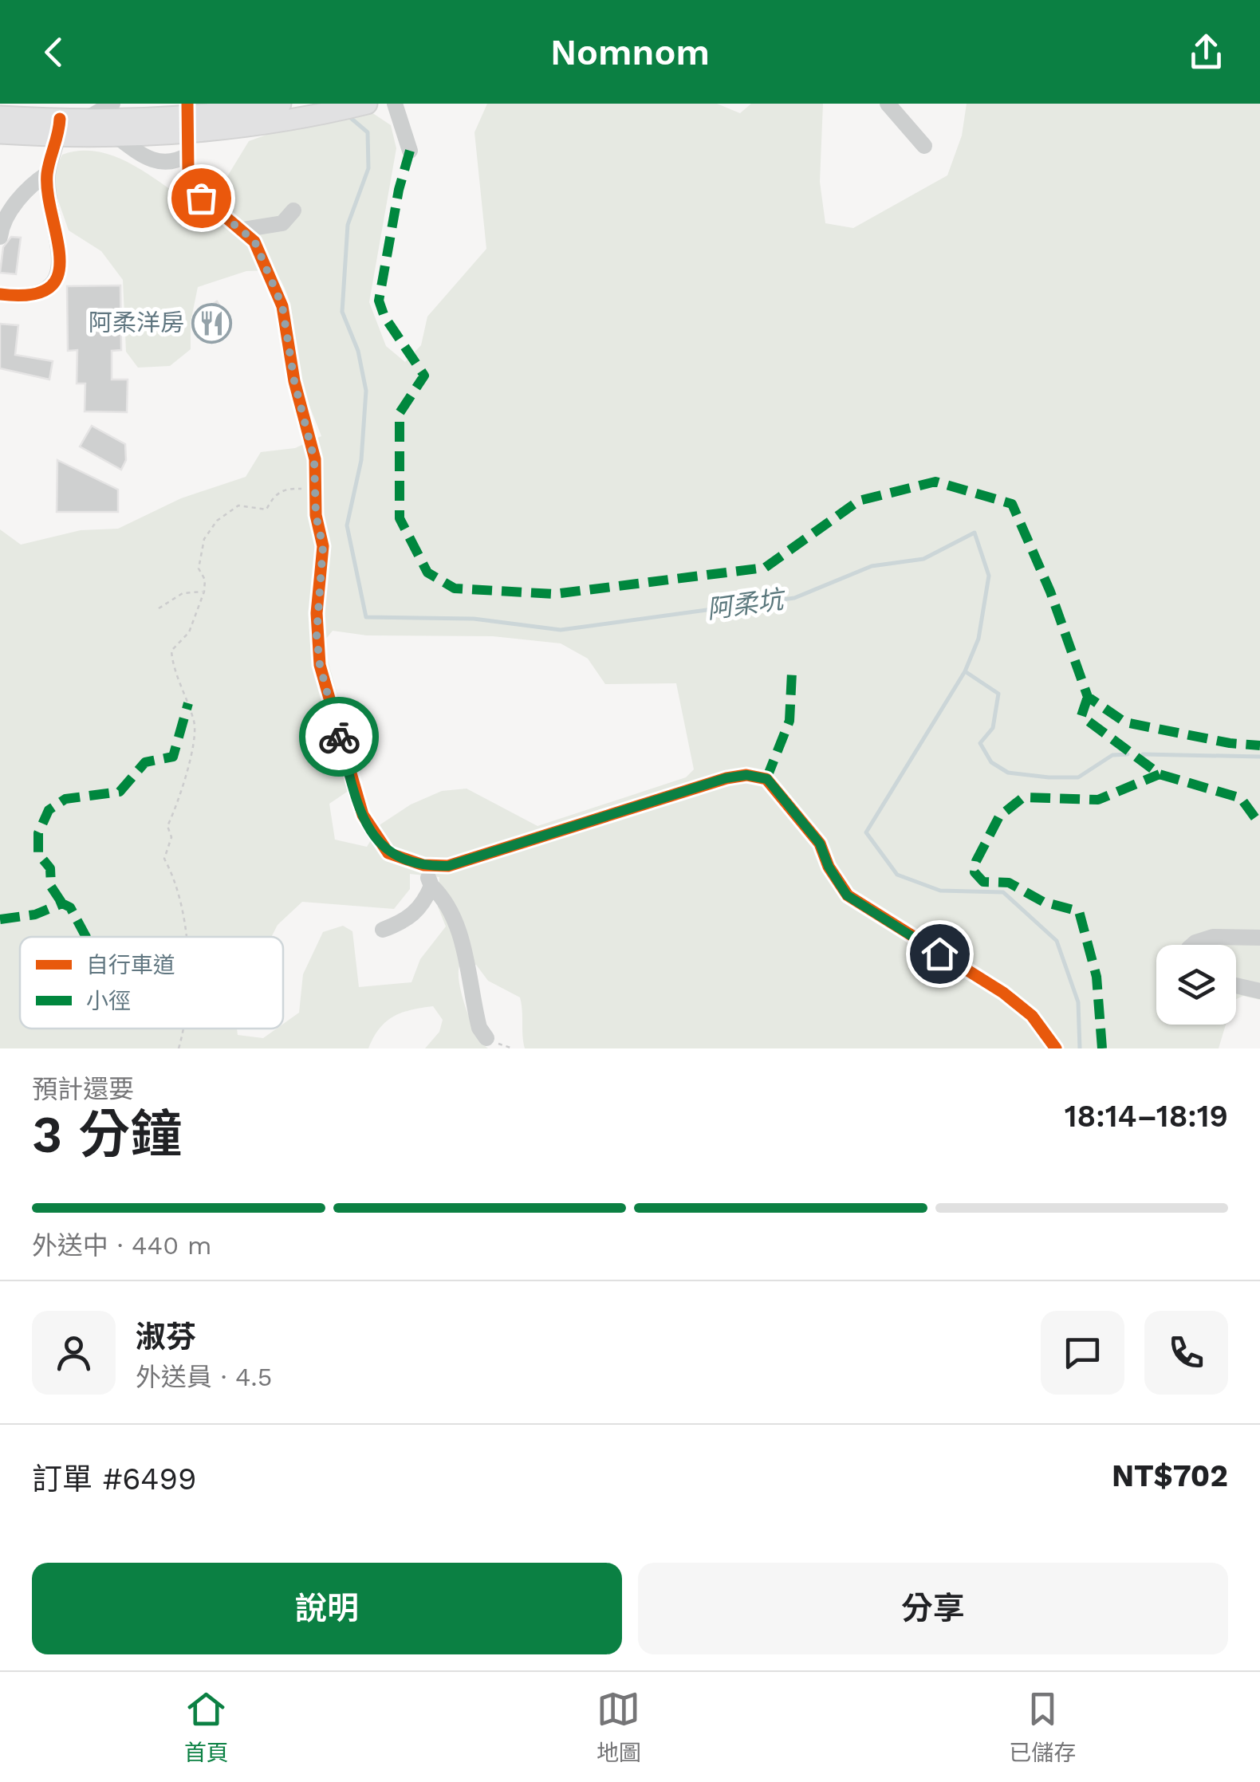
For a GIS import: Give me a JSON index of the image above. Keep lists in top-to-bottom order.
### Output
{
  "water": ["阿柔坑"],
  "places": {
    "restaurant": ["阿柔洋房"]
  },
  "legend": ["自行車道", "小徑"],
  "page": {
    "header": "Nomnom",
    "heading": ["3 分鐘", "預計還要", "18:14–18:19"],
    "panel": [
      "淑芬",
      "外送員 · 4.5",
      "訂單 #6499",
      "NT$702"
    ],
    "bar": "外送中 · 440 m",
    "buttons": ["說明", "分享"],
    "tabs": ["首頁", "地圖", "已儲存"]
  }
}
